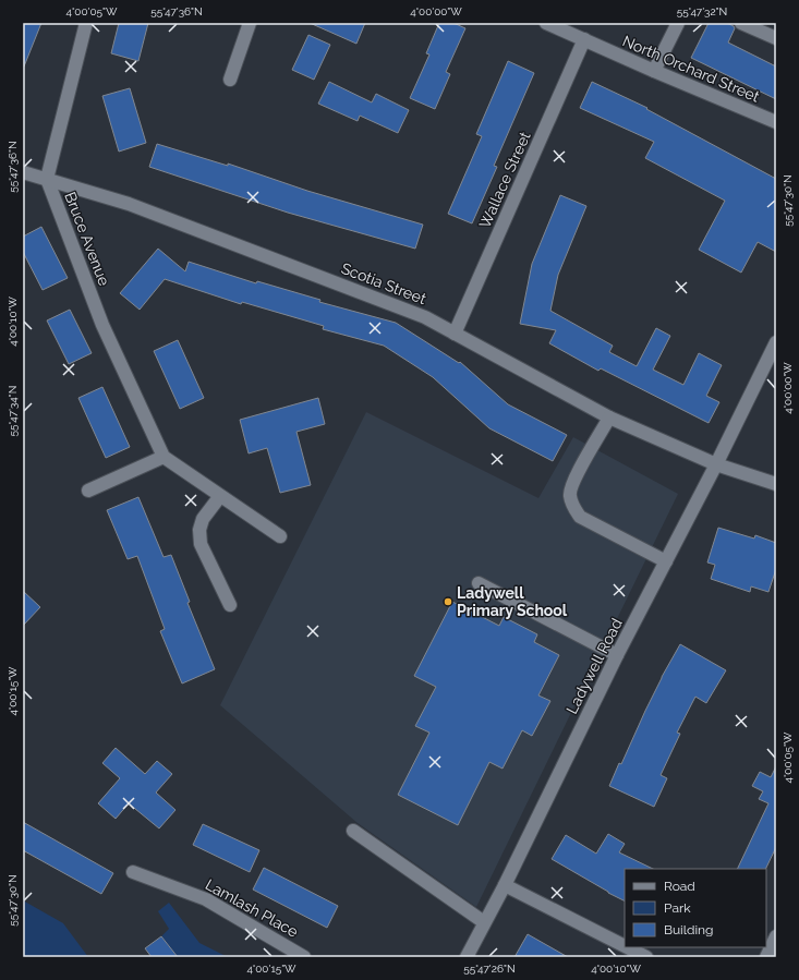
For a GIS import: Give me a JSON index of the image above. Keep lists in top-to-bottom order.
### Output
{
  "streets": {
    "street": [
      "North Orchard Street",
      "Wallace Street",
      "Bruce Avenue",
      "Scotia Street",
      "Ladywell Road",
      "Lamlash Place"
    ]
  },
  "crossings": [
    ["North Orchard Street", "Wallace Street"],
    ["Wallace Street", "Scotia Street"],
    ["Bruce Avenue", "Scotia Street"],
    ["Scotia Street", "Ladywell Road"]
  ],
  "places": ["Ladywell Primary School"],
  "legend": ["Road", "Park", "Building"],
  "coordinates": [
    "4°00'05\"W",
    "55°47'36\"N",
    "4°00'00\"W",
    "55°47'32\"N",
    "55°47'30\"N",
    "4°00'10\"W",
    "55°47'34\"N",
    "4°00'15\"W",
    "55°47'26\"N"
  ]
}
